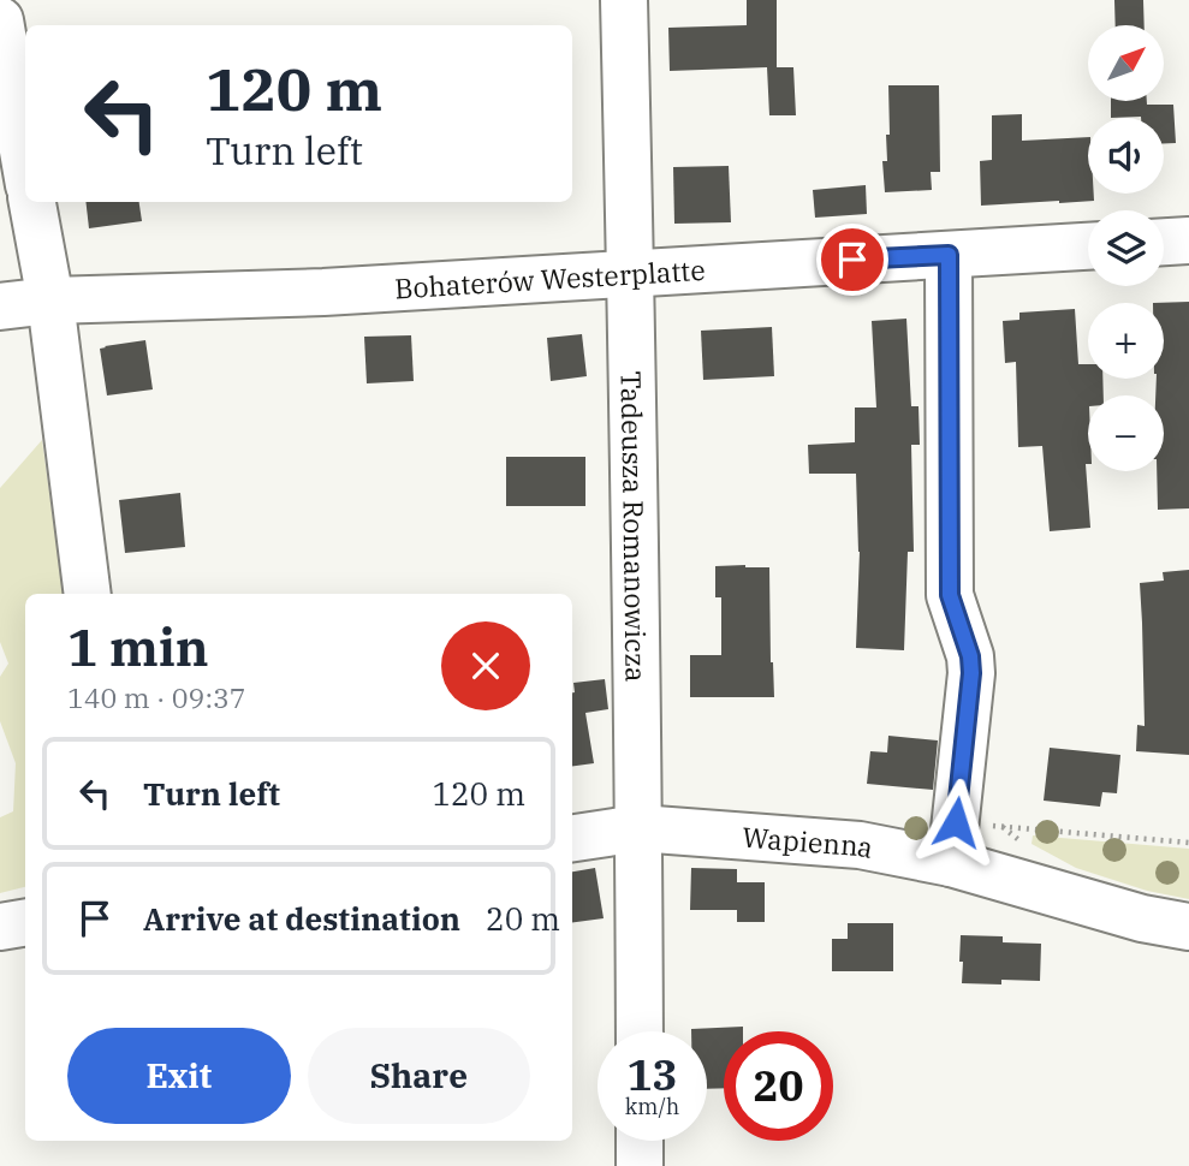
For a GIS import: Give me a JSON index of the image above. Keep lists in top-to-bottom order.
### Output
{
  "streets": {
    "street": ["Bohaterów Westerplatte", "Tadeusza Romanowicza", "Wapienna"]
  },
  "crossings": [
    ["Bohaterów Westerplatte", "Tadeusza Romanowicza"],
    ["Tadeusza Romanowicza", "Wapienna"]
  ],
  "north": "top right",
  "page": {
    "map_buttons": ["+", "−"],
    "turn": ["120 m", "Turn left"],
    "heading": ["1 min", "140 m · 09:37"],
    "list": [
      {
        "name": "Turn left",
        "value": "120 m"
      },
      {
        "name": "Arrive at destination",
        "value": "20 m"
      }
    ],
    "buttons": ["Exit", "Share"],
    "speed": "13 km/h",
    "limit": "20"
  }
}
